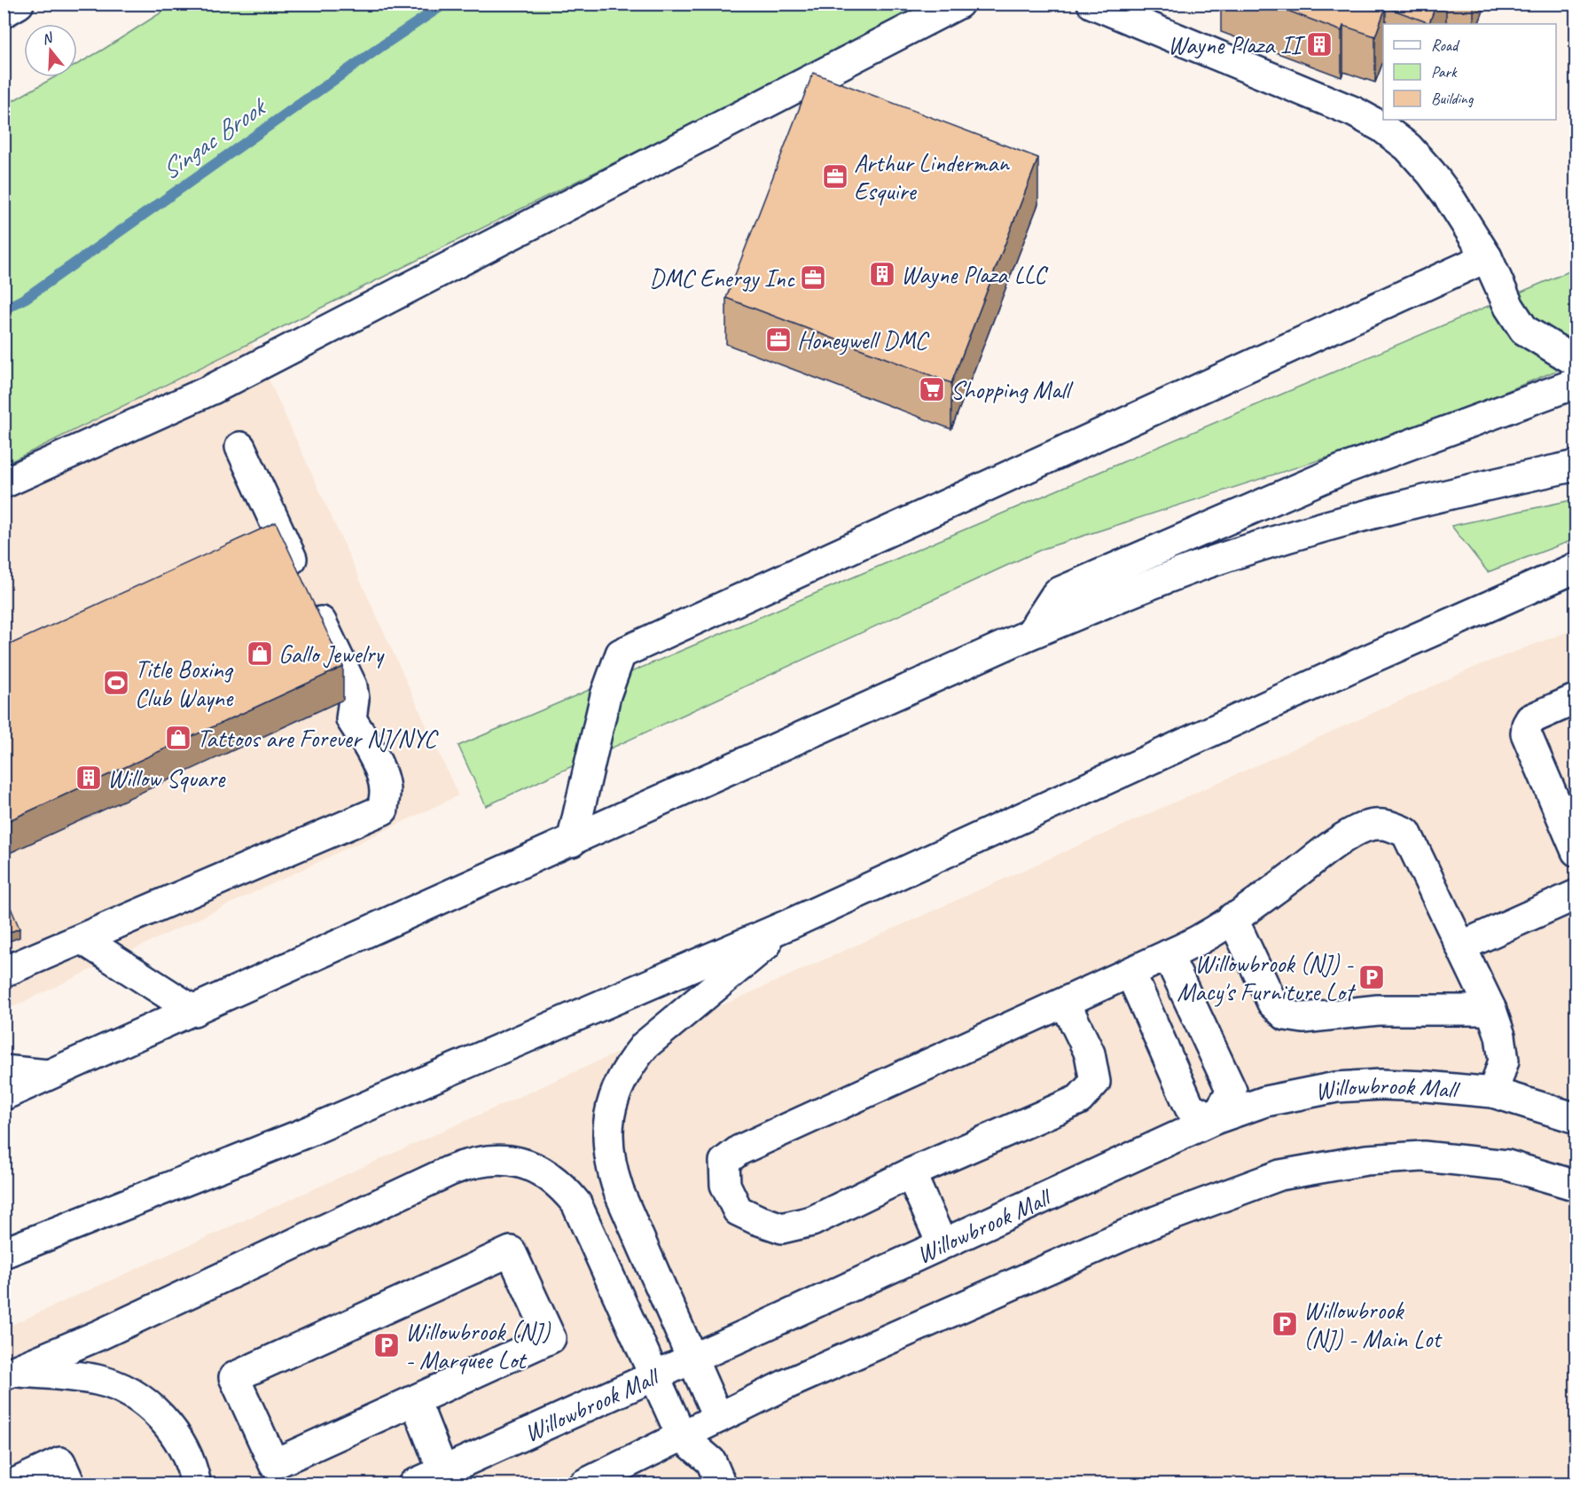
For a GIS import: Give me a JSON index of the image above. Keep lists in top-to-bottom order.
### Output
{
  "streets": {
    "main road": ["Willowbrook Mall"]
  },
  "water": ["Singac Brook"],
  "places": {
    "building": ["Wayne Plaza II", "Wayne Plaza LLC", "Willow Square"],
    "office": ["Arthur Linderman Esquire", "DMC Energy Inc", "Honeywell DMC"],
    "supermarket": ["Shopping Mall"],
    "shop": ["Gallo Jewelry", "Tattoos are Forever NJ/NYC"],
    "sports": ["Title Boxing Club Wayne"],
    "parking": ["Willowbrook (NJ) - Macy's Furniture Lot", "Willowbrook (NJ) - Main Lot", "Willowbrook (NJ) - Marquee Lot"]
  },
  "legend": ["Road", "Park", "Building"],
  "north": "top"
}
